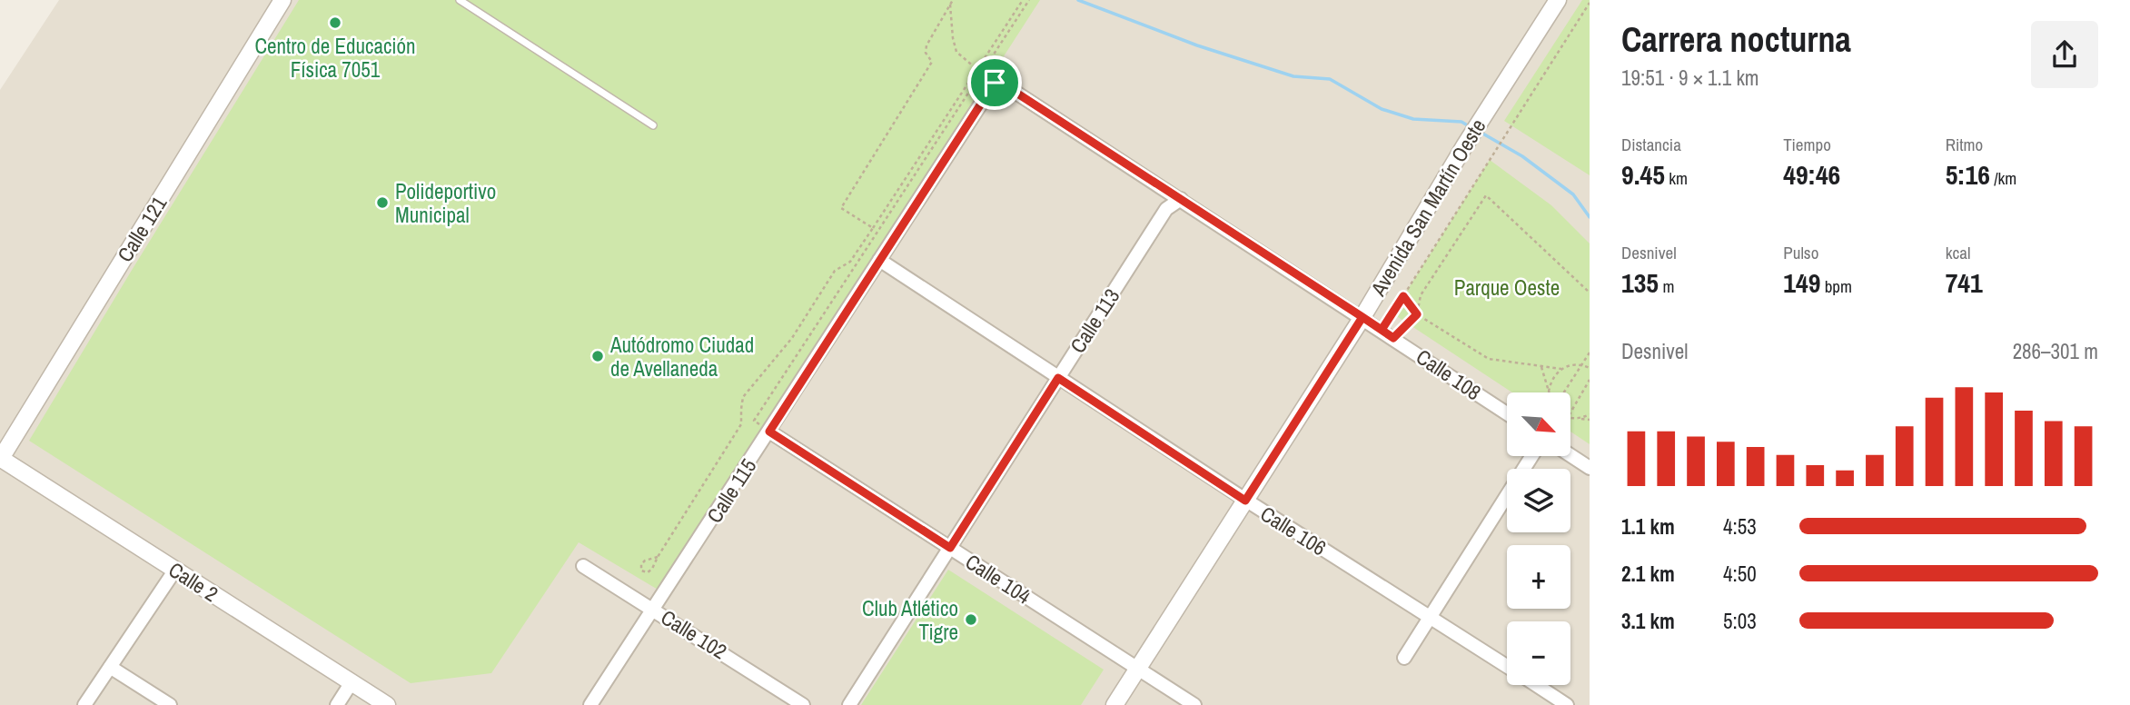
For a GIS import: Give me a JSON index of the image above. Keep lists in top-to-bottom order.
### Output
{
  "streets": {
    "street": [
      "Avenida San Martín Oeste",
      "Calle 121",
      "Calle 113",
      "Calle 108",
      "Calle 115",
      "Calle 106",
      "Calle 104",
      "Calle 2",
      "Calle 102"
    ]
  },
  "crossings": [
    ["Avenida San Martín Oeste", "Calle 108"],
    ["Avenida San Martín Oeste", "Calle 106"],
    ["Avenida San Martín Oeste", "Calle 104"],
    ["Calle 121", "Calle 2"],
    ["Calle 113", "Calle 108"],
    ["Calle 113", "Calle 106"],
    ["Calle 113", "Calle 104"],
    ["Calle 108", "Calle 115"],
    ["Calle 115", "Calle 106"],
    ["Calle 115", "Calle 104"],
    ["Calle 115", "Calle 102"]
  ],
  "parks": ["Parque Oeste"],
  "places": [
    "Centro de Educación Física 7051",
    "Polideportivo Municipal",
    "Autódromo Ciudad de Avellaneda",
    "Club Atlético Tigre"
  ],
  "north": "bottom right",
  "page": {
    "heading": ["Carrera nocturna", "19:51 · 9 × 1.1 km"],
    "stats": [
      ["Distancia", "9.45 km"],
      ["Tiempo", "49:46"],
      ["Ritmo", "5:16 /km"],
      ["Desnivel", "135 m"],
      ["Pulso", "149 bpm"],
      ["kcal", "741"]
    ],
    "chart": ["Desnivel", "286–301 m"],
    "map_buttons": ["+", "−"],
    "list": [
      {
        "name": "1.1 km",
        "note": "4:53"
      },
      {
        "name": "2.1 km",
        "note": "4:50"
      },
      {
        "name": "3.1 km",
        "note": "5:03"
      }
    ]
  }
}
